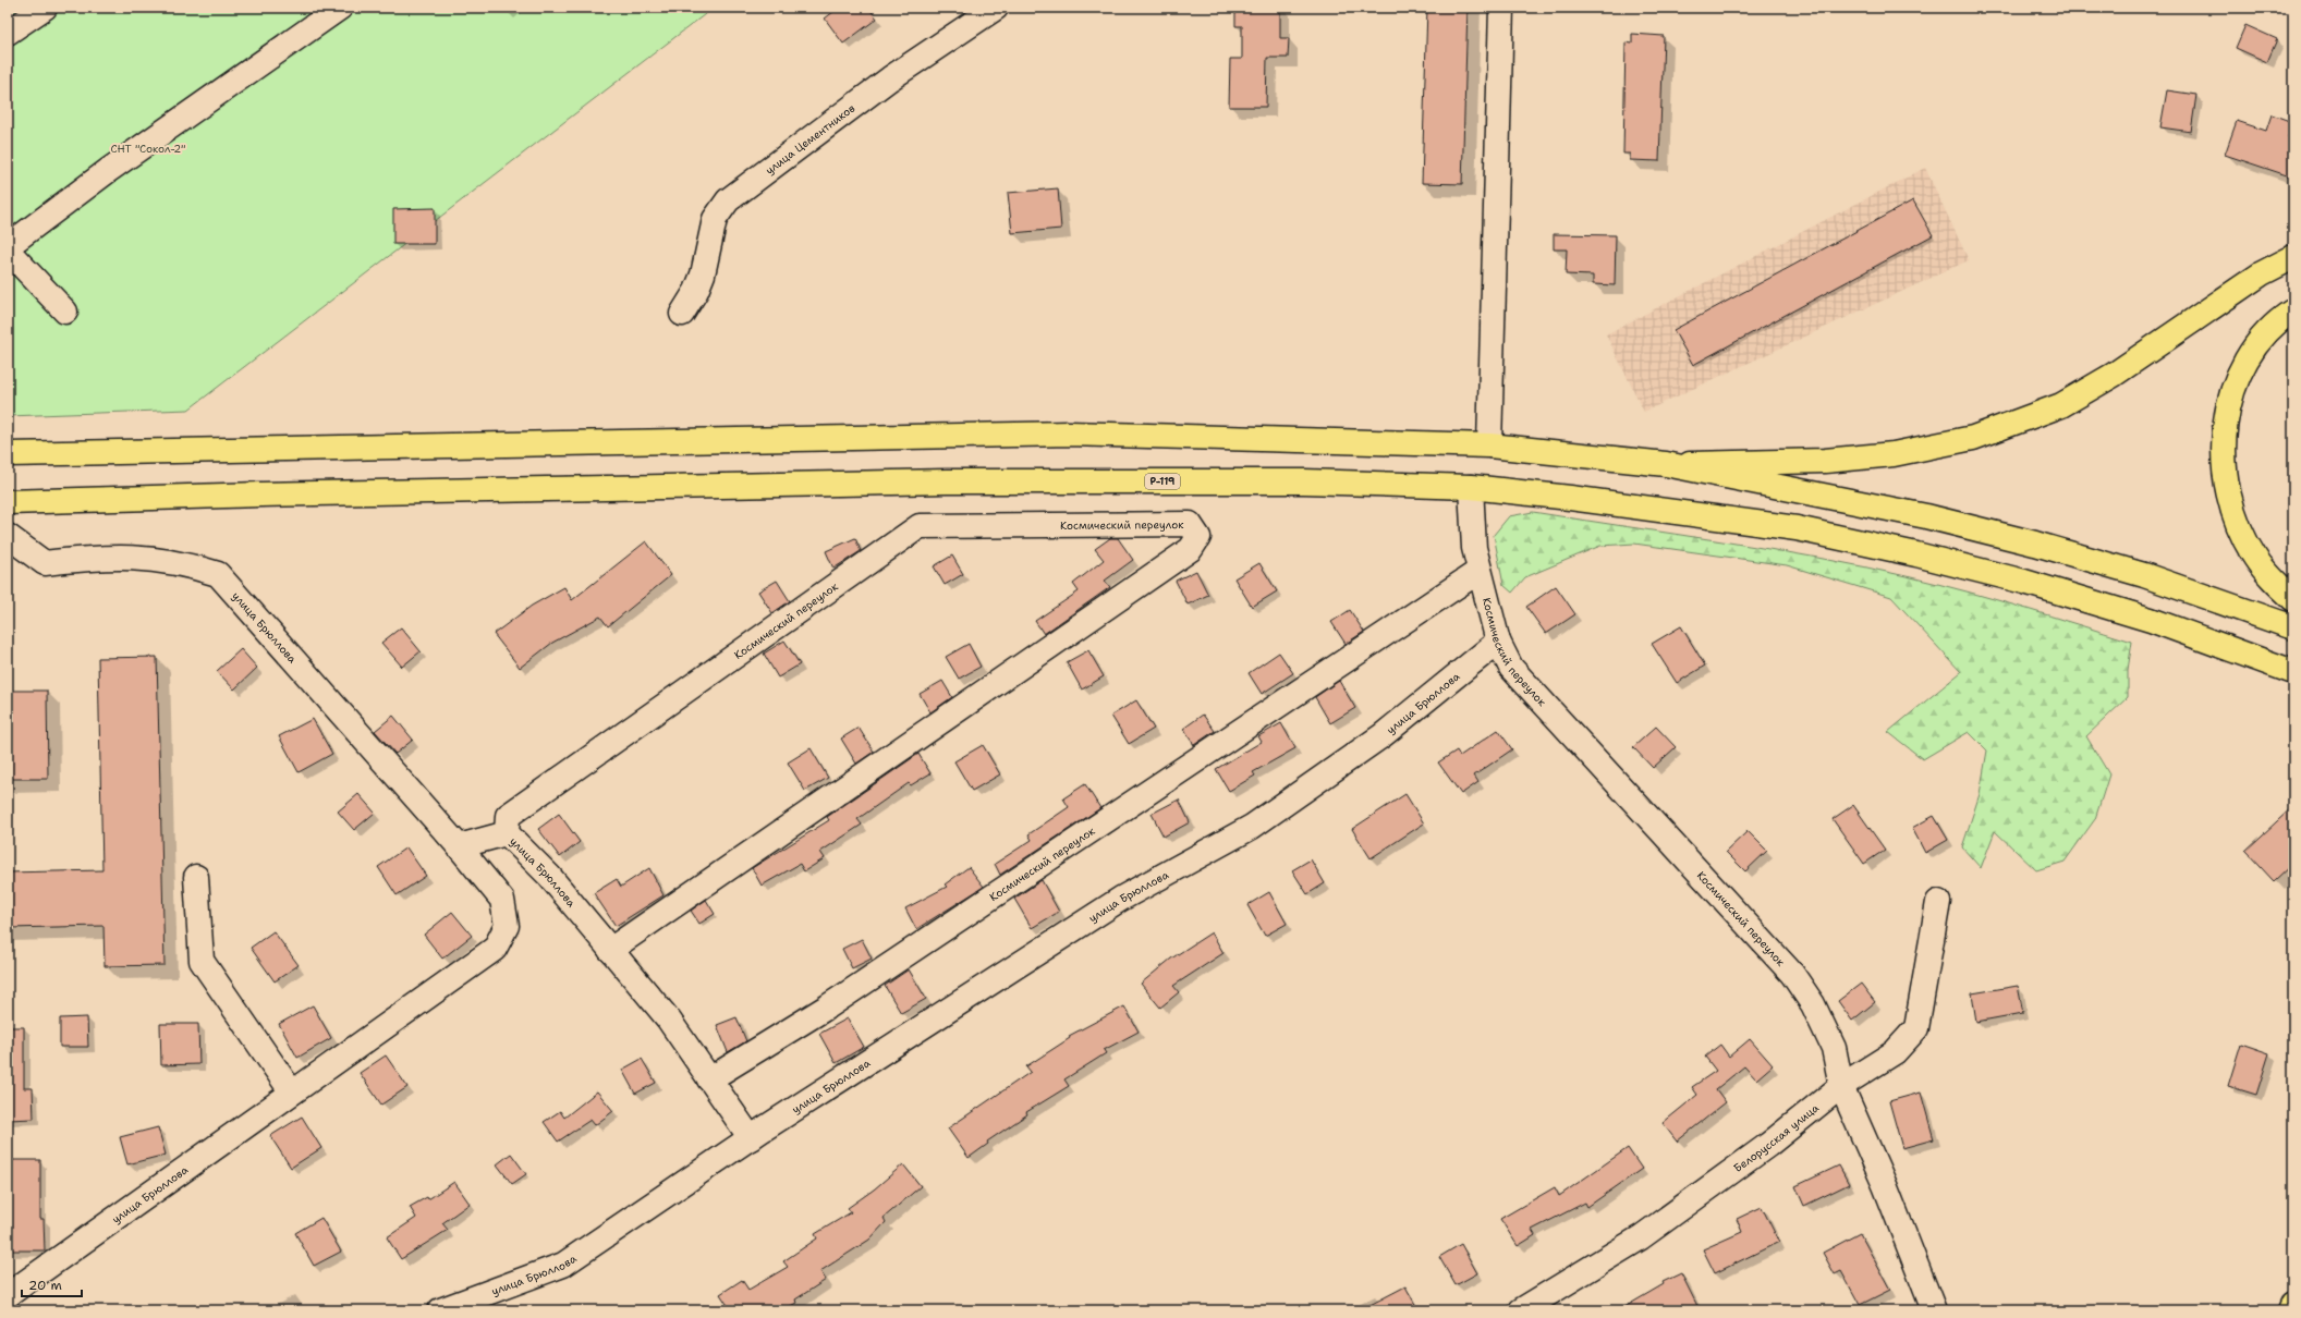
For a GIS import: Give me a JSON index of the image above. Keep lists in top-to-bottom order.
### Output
{
  "streets": {
    "main road": ["Р-119"],
    "street": [
      "улица Цементников",
      "Космический переулок",
      "улица Брюллова",
      "Белорусская улица"
    ]
  },
  "crossings": [
    ["Р-119", "Космический переулок"],
    ["Космический переулок", "улица Брюллова"],
    ["Космический переулок", "Белорусская улица"]
  ],
  "parks": ["СНТ \"Сокол-2\""],
  "scale_bar": "20 m"
}
